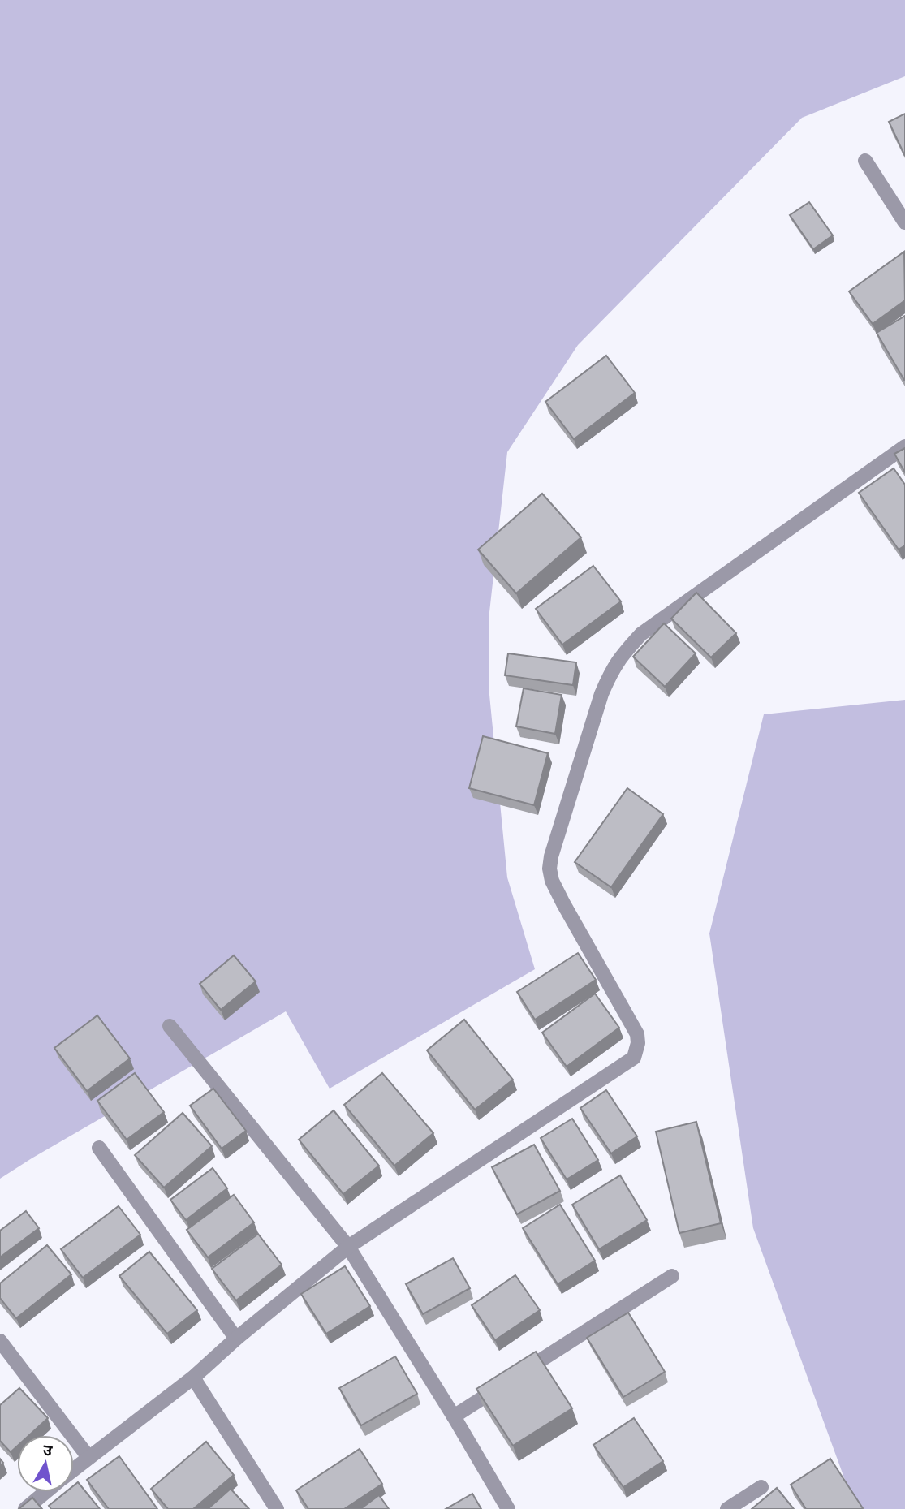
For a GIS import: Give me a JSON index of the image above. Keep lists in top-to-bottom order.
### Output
{
  "north": "top"
}
